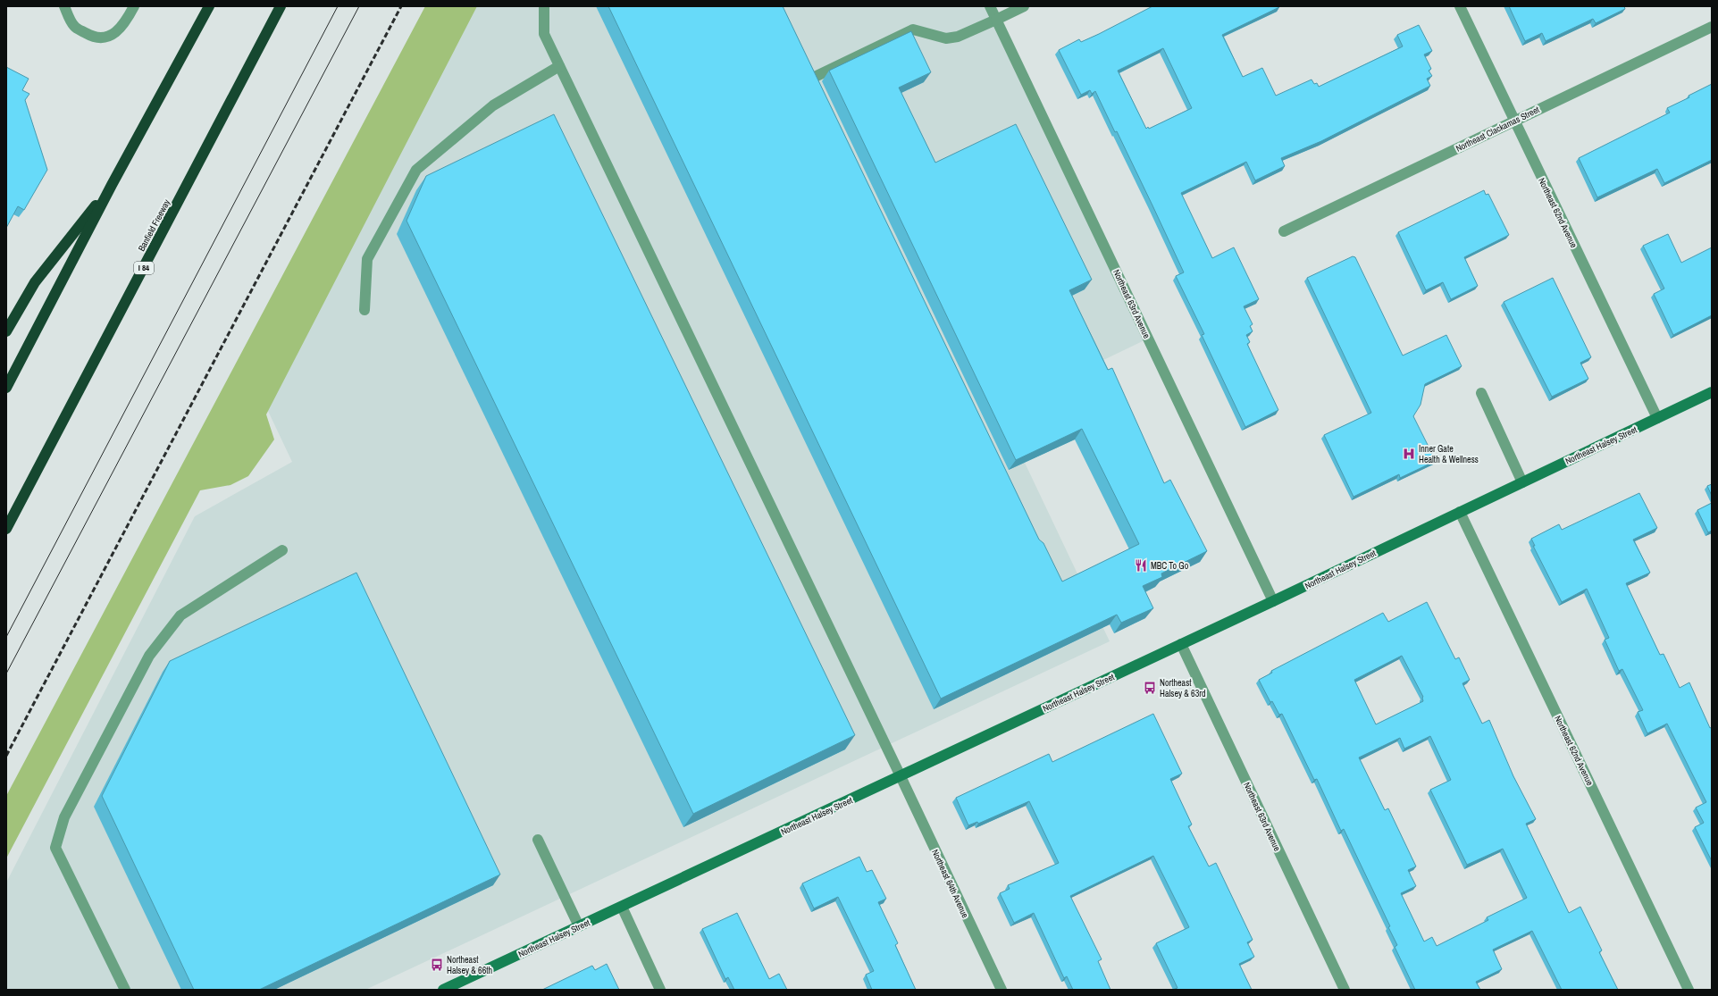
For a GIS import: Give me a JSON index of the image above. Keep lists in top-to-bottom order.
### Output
{
  "streets": {
    "highway": ["Banfield Freeway", "I 84"],
    "main road": ["Northeast Halsey Street"],
    "street": [
      "Northeast Clackamas Street",
      "Northeast 62nd Avenue",
      "Northeast 63rd Avenue",
      "Northeast 64th Avenue"
    ]
  },
  "crossings": [
    ["Northeast Clackamas Street", "Northeast 62nd Avenue"],
    ["Northeast 62nd Avenue", "Northeast Halsey Street"],
    ["Northeast 63rd Avenue", "Northeast Halsey Street"],
    ["Northeast Halsey Street", "Northeast 64th Avenue"]
  ],
  "places": {
    "hospital": ["Inner Gate Health & Wellness"],
    "restaurant": ["MBC To Go"],
    "bus stop": ["Northeast Halsey & 63rd", "Northeast Halsey & 66th"]
  }
}
